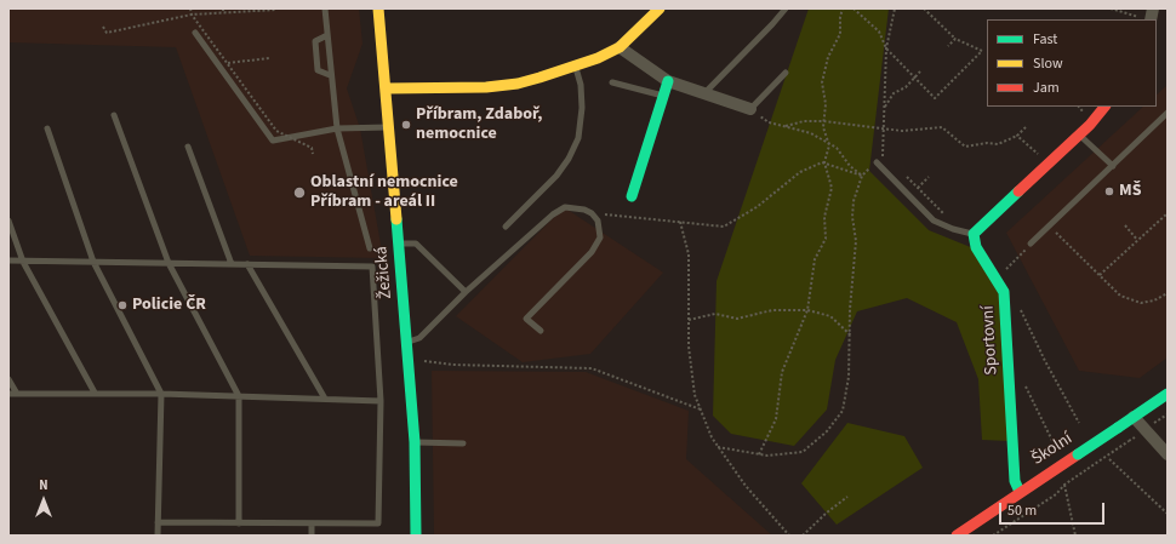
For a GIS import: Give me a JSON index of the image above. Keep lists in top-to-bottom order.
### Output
{
  "streets": {
    "street": ["Žežická", "Sportovní", "Školní"]
  },
  "crossings": [
    ["Sportovní", "Školní"]
  ],
  "places": [
    "Příbram, Zdaboř, nemocnice",
    "MŠ",
    "Oblastní nemocnice Příbram - areál II",
    "Policie ČR"
  ],
  "legend": ["Fast", "Slow", "Jam"],
  "scale_bar": "50 m",
  "north": "top"
}
